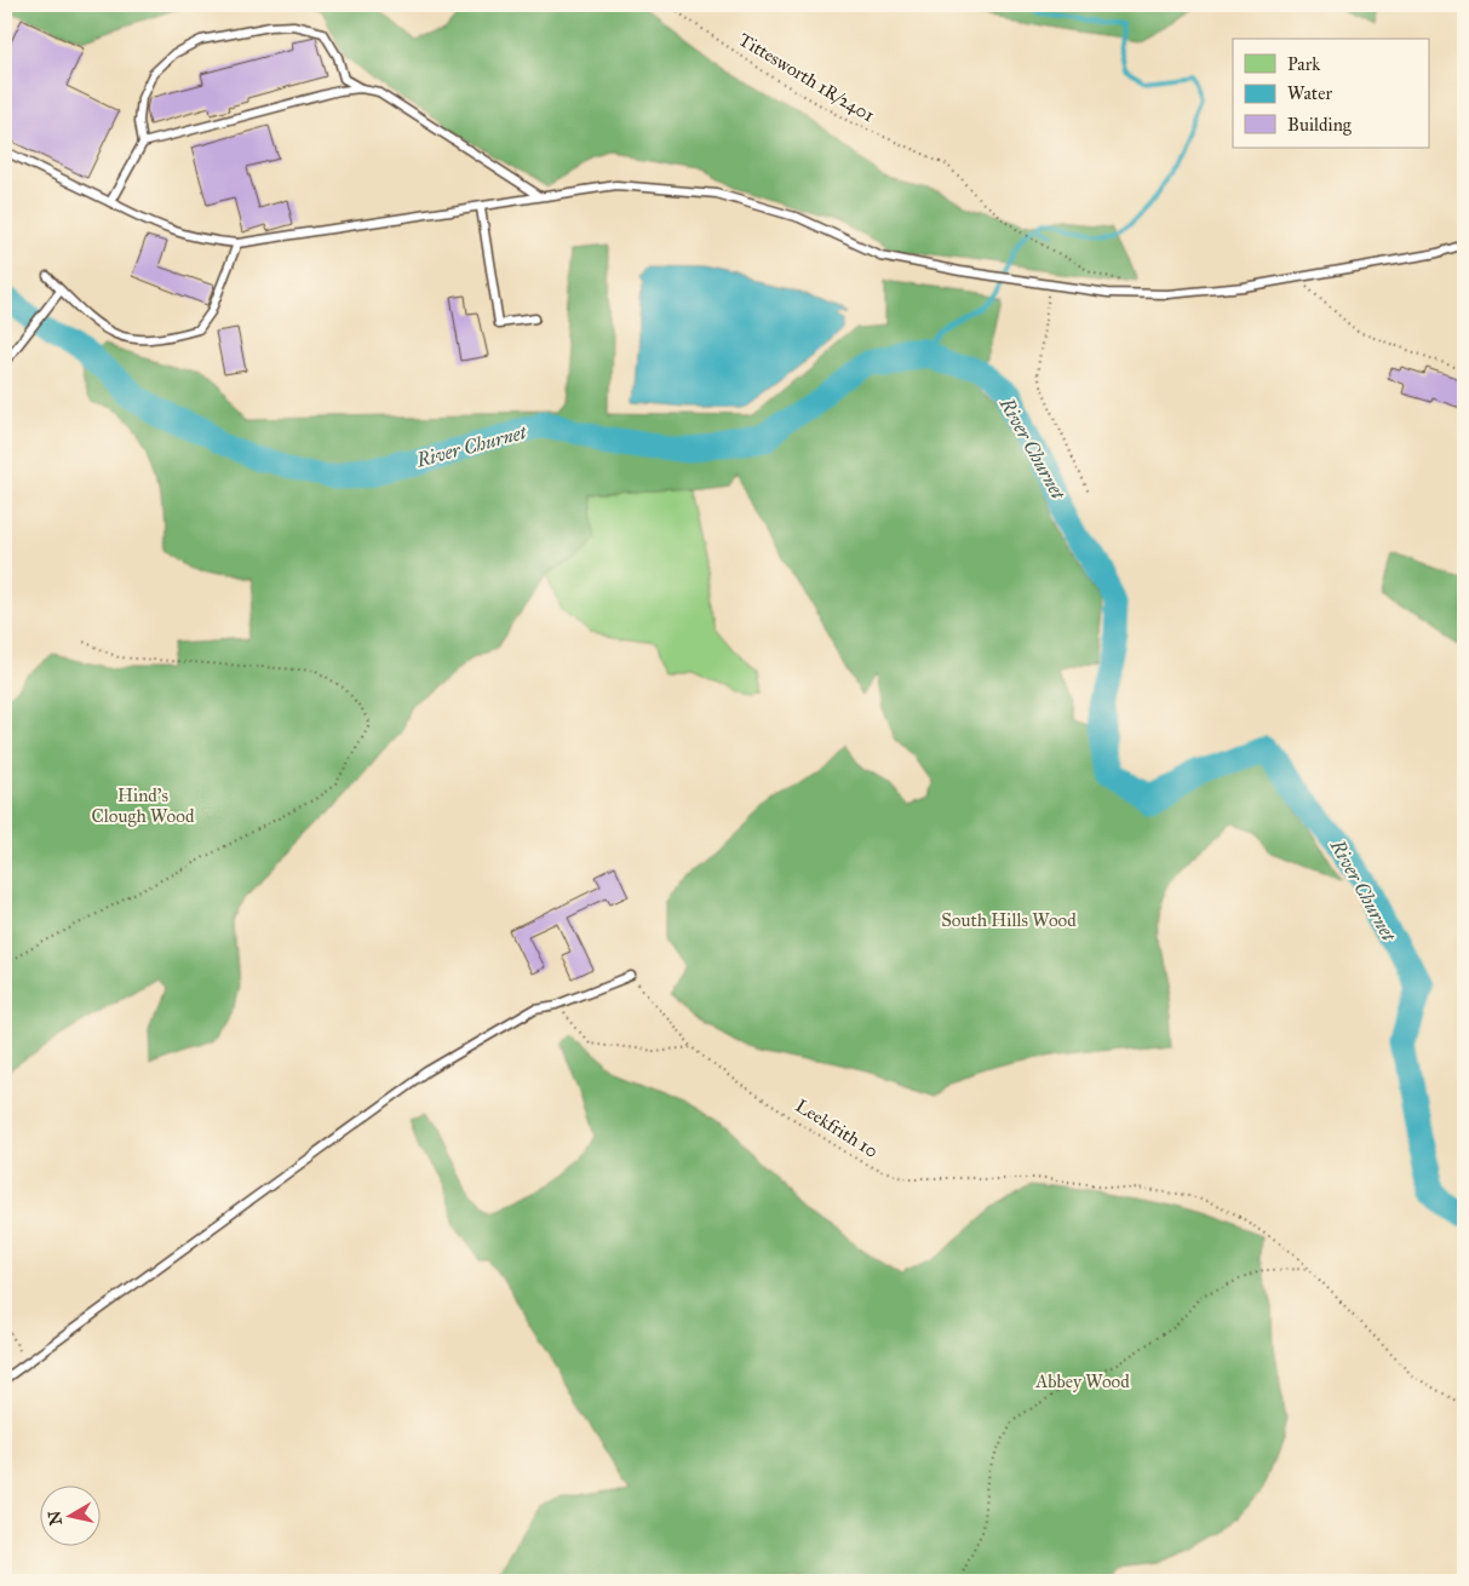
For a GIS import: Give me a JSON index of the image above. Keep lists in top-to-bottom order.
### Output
{
  "streets": {
    "path": ["Tittesworth 1R/2401", "Leekfrith 10"]
  },
  "water": ["River Churnet"],
  "parks": ["Hind's Clough Wood", "South Hills Wood", "Abbey Wood"],
  "legend": ["Park", "Water", "Building"],
  "north": "left"
}
